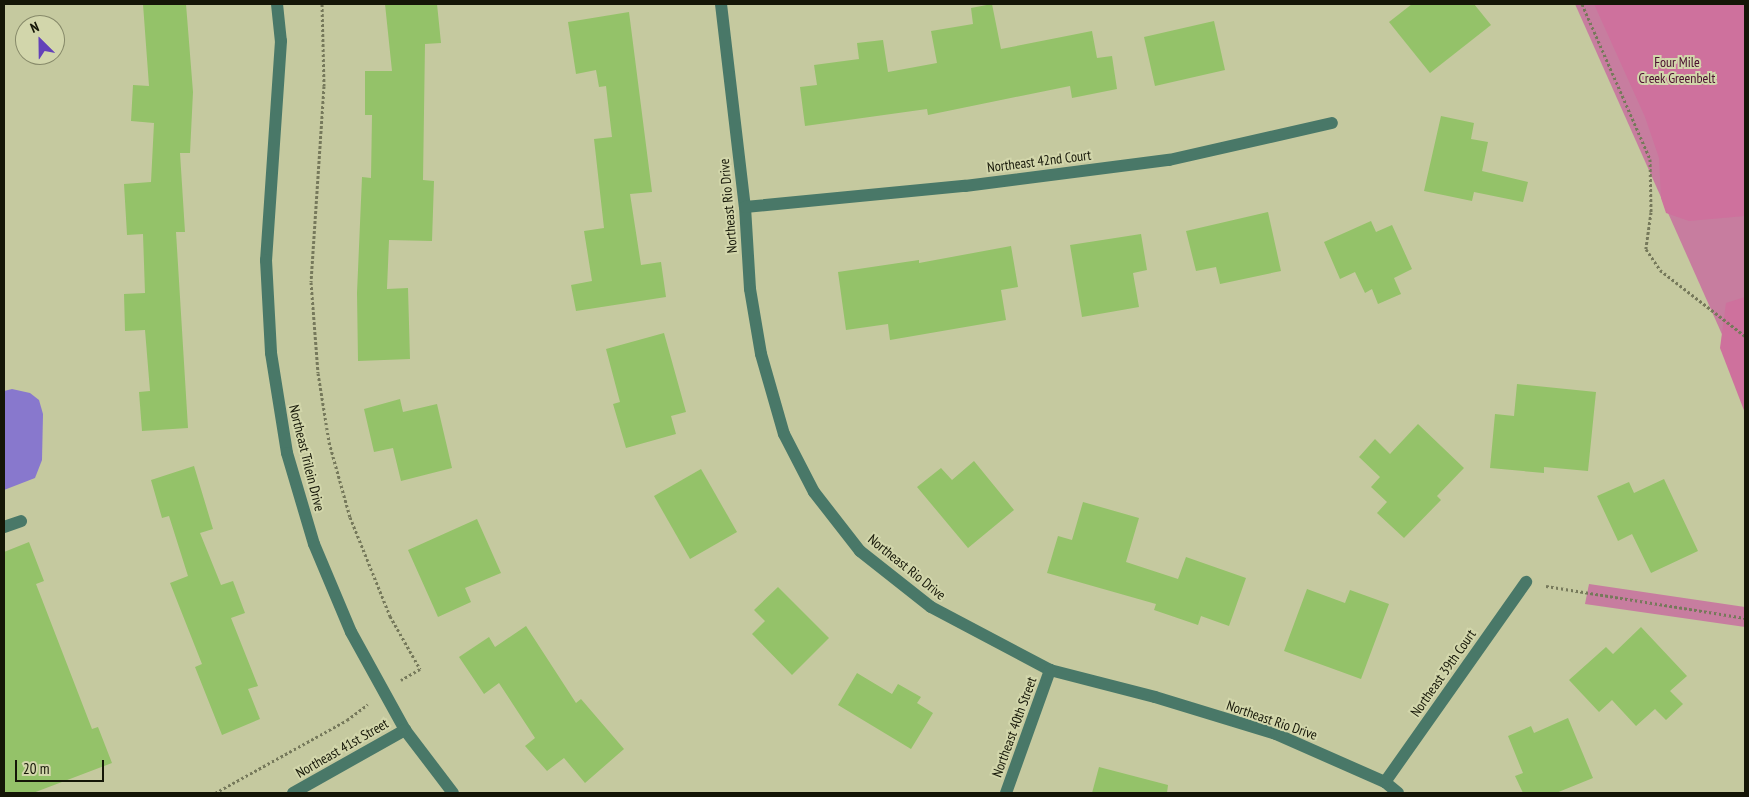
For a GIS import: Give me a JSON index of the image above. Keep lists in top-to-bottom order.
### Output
{
  "streets": {
    "street": [
      "Northeast 42nd Court",
      "Northeast Rio Drive",
      "Northeast Trilein Drive",
      "Northeast 39th Court",
      "Northeast 40th Street",
      "Northeast 41st Street"
    ]
  },
  "crossings": [
    ["Northeast 42nd Court", "Northeast Rio Drive"],
    ["Northeast Rio Drive", "Northeast 39th Court"],
    ["Northeast Rio Drive", "Northeast 40th Street"],
    ["Northeast Trilein Drive", "Northeast 41st Street"]
  ],
  "parks": ["Four Mile Creek Greenbelt"],
  "scale_bar": "20 m",
  "north": "top left"
}
